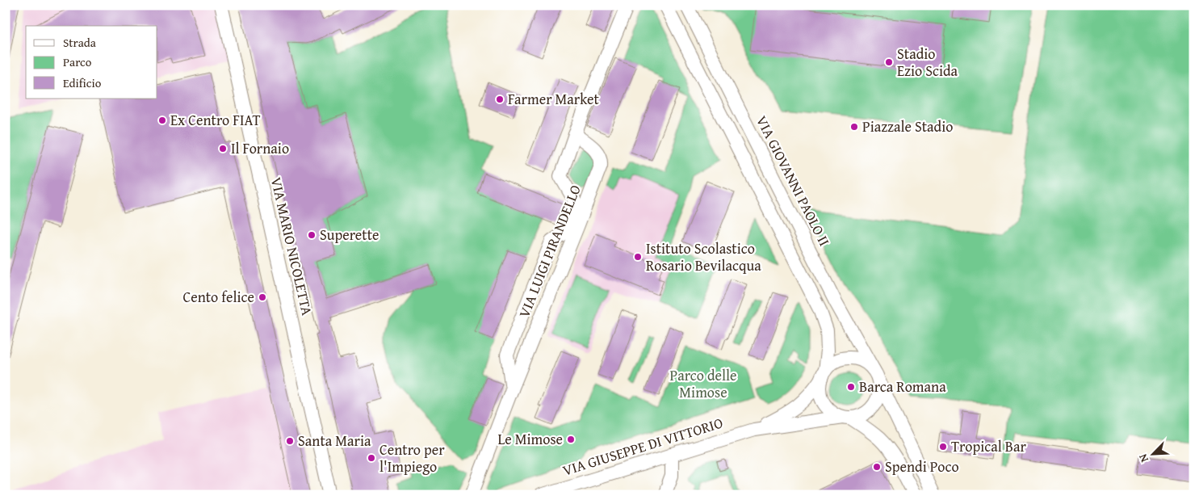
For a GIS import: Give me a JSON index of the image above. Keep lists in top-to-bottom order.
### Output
{
  "streets": {
    "street": [
      "VIA GIOVANNI PAOLO II",
      "VIA MARIO NICOLETTA",
      "VIA LUIGI PIRANDELLO",
      "VIA GIUSEPPE DI VITTORIO"
    ]
  },
  "parks": ["Parco delle Mimose"],
  "places": [
    "Stadio Ezio Scida",
    "Farmer Market",
    "Ex Centro FIAT",
    "Piazzale Stadio",
    "Il Fornaio",
    "Superette",
    "Istituto Scolastico Rosario Bevilacqua",
    "Cento felice",
    "Barca Romana",
    "Le Mimose",
    "Santa Maria",
    "Tropical Bar",
    "Centro per l'Impiego",
    "Spendi Poco"
  ],
  "legend": ["Strada", "Parco", "Edificio"],
  "north": "bottom left"
}
